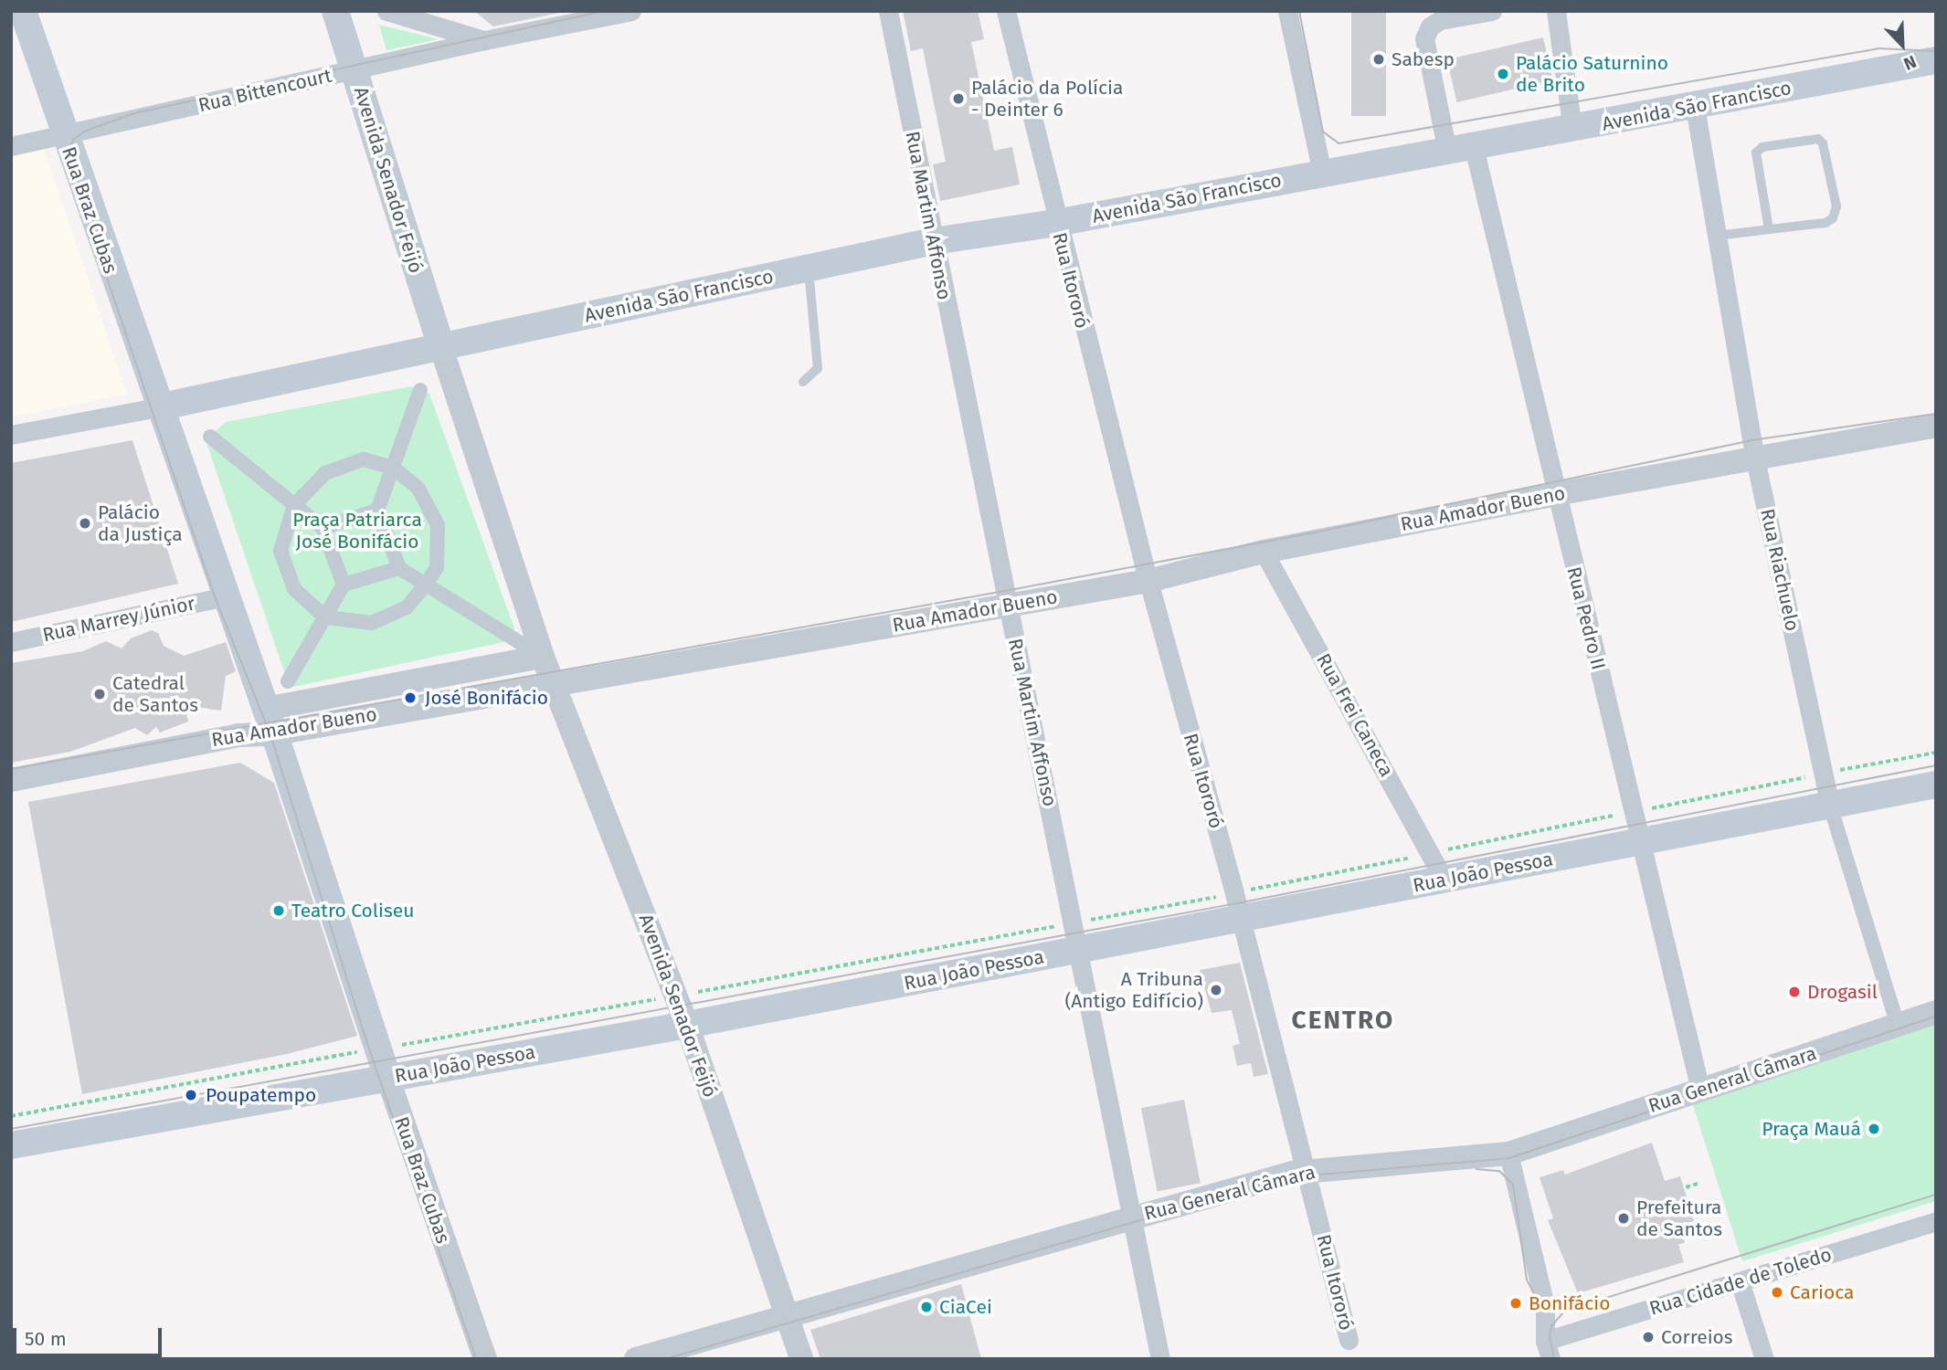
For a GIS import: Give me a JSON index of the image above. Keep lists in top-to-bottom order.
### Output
{
  "streets": {
    "main road": [
      "Avenida São Francisco",
      "Avenida Senador Feijó",
      "Rua Braz Cubas",
      "Rua João Pessoa"
    ],
    "street": [
      "Rua Bittencourt",
      "Rua Martim Affonso",
      "Rua Itororó",
      "Rua Amador Bueno",
      "Rua Riachuelo",
      "Rua Pedro II",
      "Rua Marrey Júnior",
      "Rua Frei Caneca",
      "Rua General Câmara",
      "Rua Cidade de Toledo"
    ]
  },
  "crossings": [
    ["Rua Bittencourt", "Avenida Senador Feijó"],
    ["Rua Bittencourt", "Rua Braz Cubas"],
    ["Avenida São Francisco", "Avenida Senador Feijó"],
    ["Avenida São Francisco", "Rua Martim Affonso"],
    ["Avenida São Francisco", "Rua Itororó"],
    ["Avenida São Francisco", "Rua Riachuelo"],
    ["Avenida São Francisco", "Rua Pedro II"],
    ["Avenida Senador Feijó", "Rua Amador Bueno"],
    ["Avenida Senador Feijó", "Rua João Pessoa"],
    ["Avenida Senador Feijó", "Rua General Câmara"],
    ["Rua Braz Cubas", "Rua Amador Bueno"],
    ["Rua Braz Cubas", "Rua João Pessoa"],
    ["Rua Martim Affonso", "Rua Amador Bueno"],
    ["Rua Martim Affonso", "Rua João Pessoa"],
    ["Rua Martim Affonso", "Rua General Câmara"],
    ["Rua Itororó", "Rua Amador Bueno"],
    ["Rua Itororó", "Rua João Pessoa"],
    ["Rua Itororó", "Rua General Câmara"],
    ["Rua Amador Bueno", "Rua Riachuelo"],
    ["Rua Amador Bueno", "Rua Pedro II"],
    ["Rua Amador Bueno", "Rua Frei Caneca"],
    ["Rua Riachuelo", "Rua João Pessoa"],
    ["Rua Riachuelo", "Rua General Câmara"],
    ["Rua Pedro II", "Rua João Pessoa"],
    ["Rua Pedro II", "Rua General Câmara"],
    ["Rua Frei Caneca", "Rua João Pessoa"]
  ],
  "districts": ["CENTRO"],
  "parks": ["Praça Patriarca José Bonifácio"],
  "places": [
    "Sabesp",
    "Palácio Saturnino de Brito",
    "Palácio da Polícia - Deinter 6",
    "Palácio da Justiça",
    "Catedral de Santos",
    "José Bonifácio",
    "Teatro Coliseu",
    "A Tribuna (Antigo Edifício)",
    "Drogasil",
    "Poupatempo",
    "Praça Mauá",
    "Prefeitura de Santos",
    "Carioca",
    "Bonifácio",
    "CiaCei",
    "Correios"
  ],
  "scale_bar": "50 m",
  "north": "bottom right"
}
